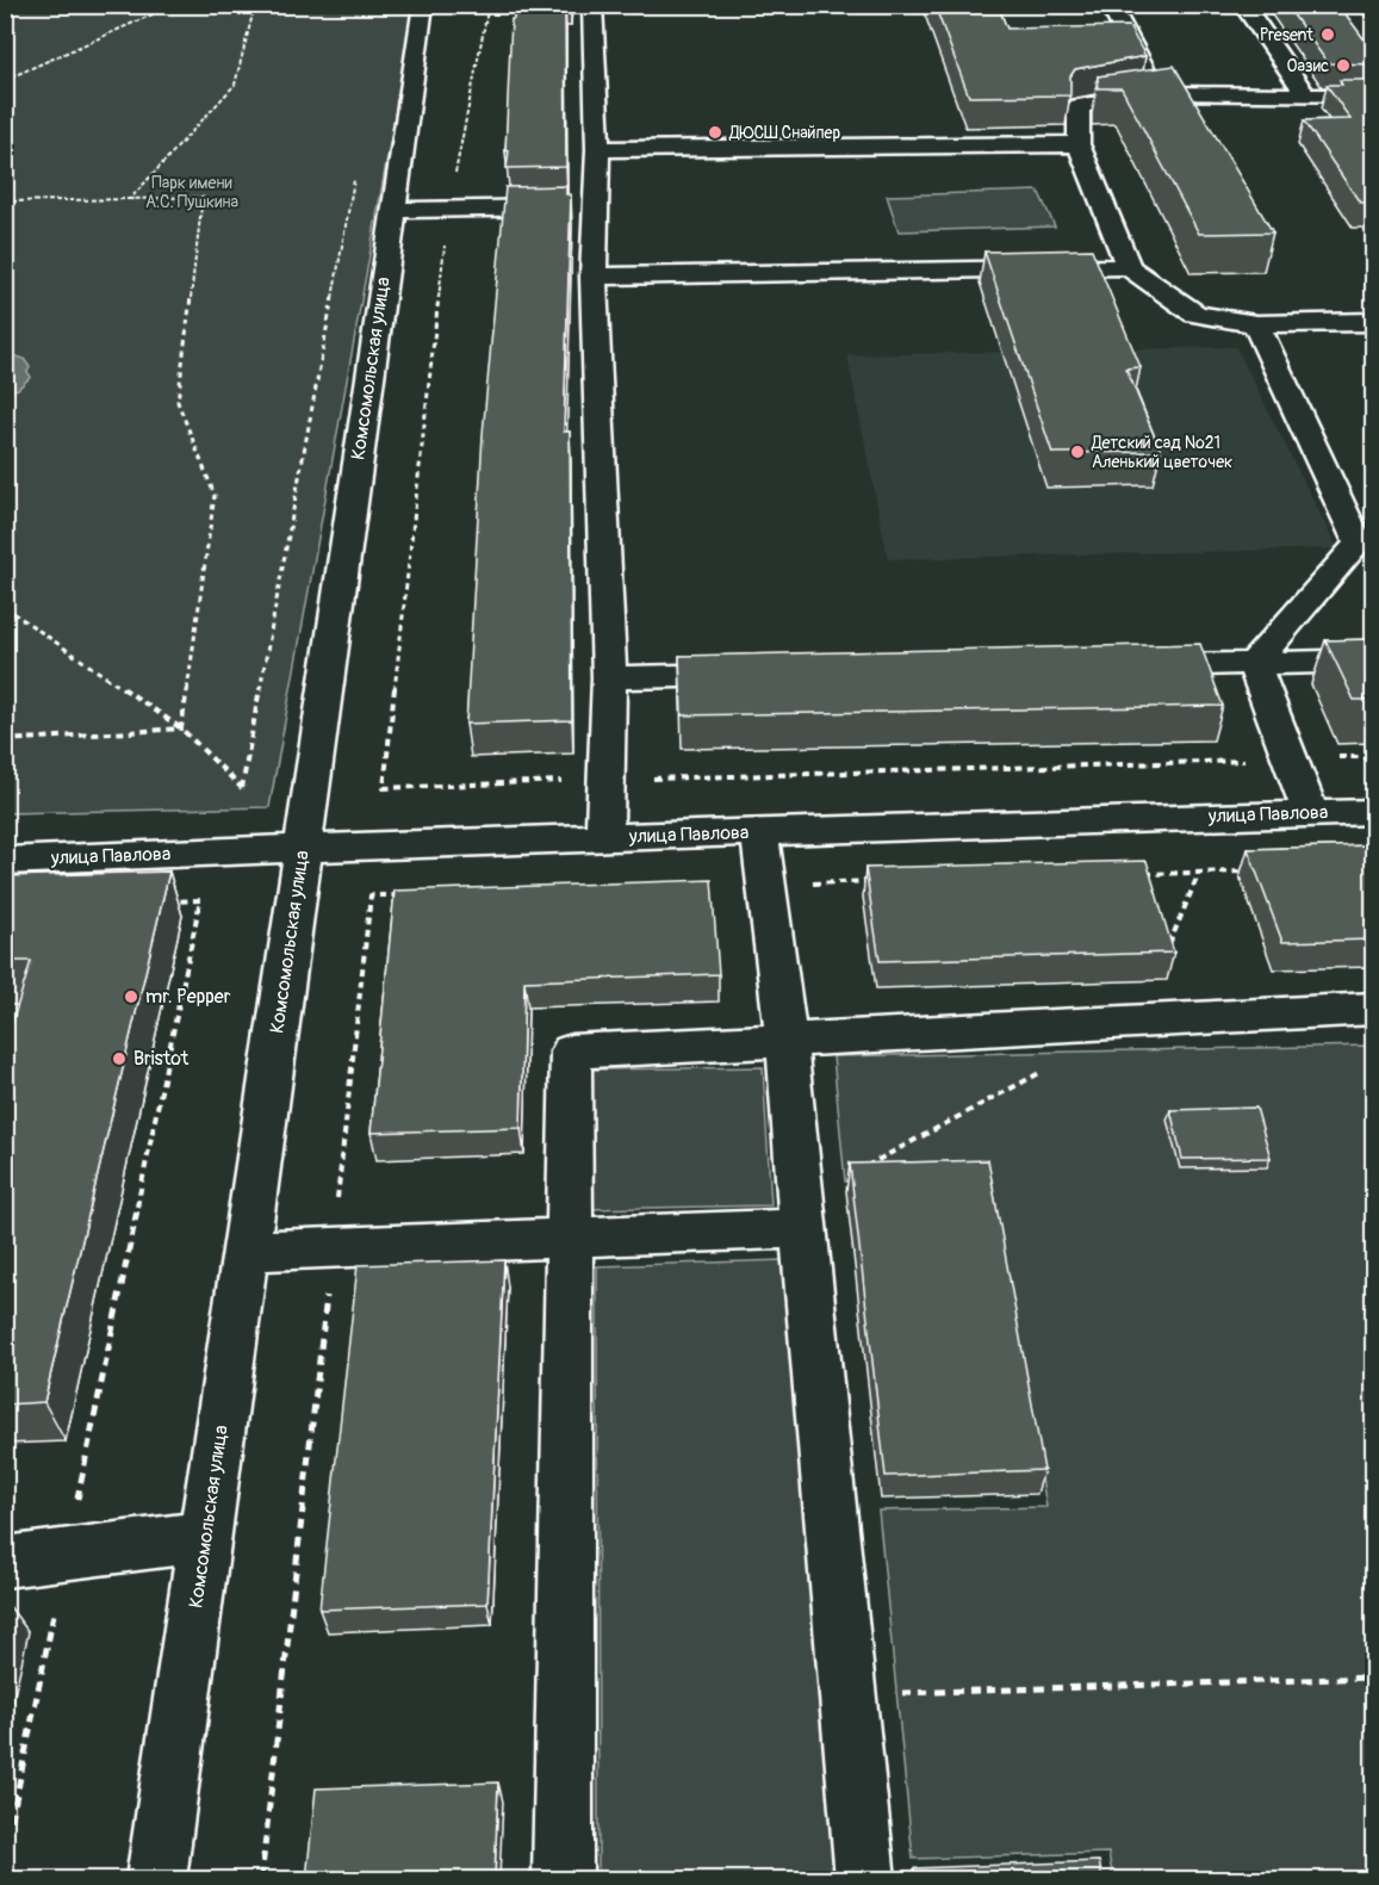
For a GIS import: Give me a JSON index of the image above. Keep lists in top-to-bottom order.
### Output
{
  "streets": {
    "street": ["Комсомольская улица", "улица Павлова"]
  },
  "crossings": [
    ["Комсомольская улица", "улица Павлова"]
  ],
  "parks": ["Парк имени А.С. Пушкина"],
  "places": [
    "Present",
    "Оазис",
    "ДЮСШ Снайпер",
    "Детский сад №21 Аленький цветочек",
    "mr. Pepper",
    "Bristot"
  ]
}
